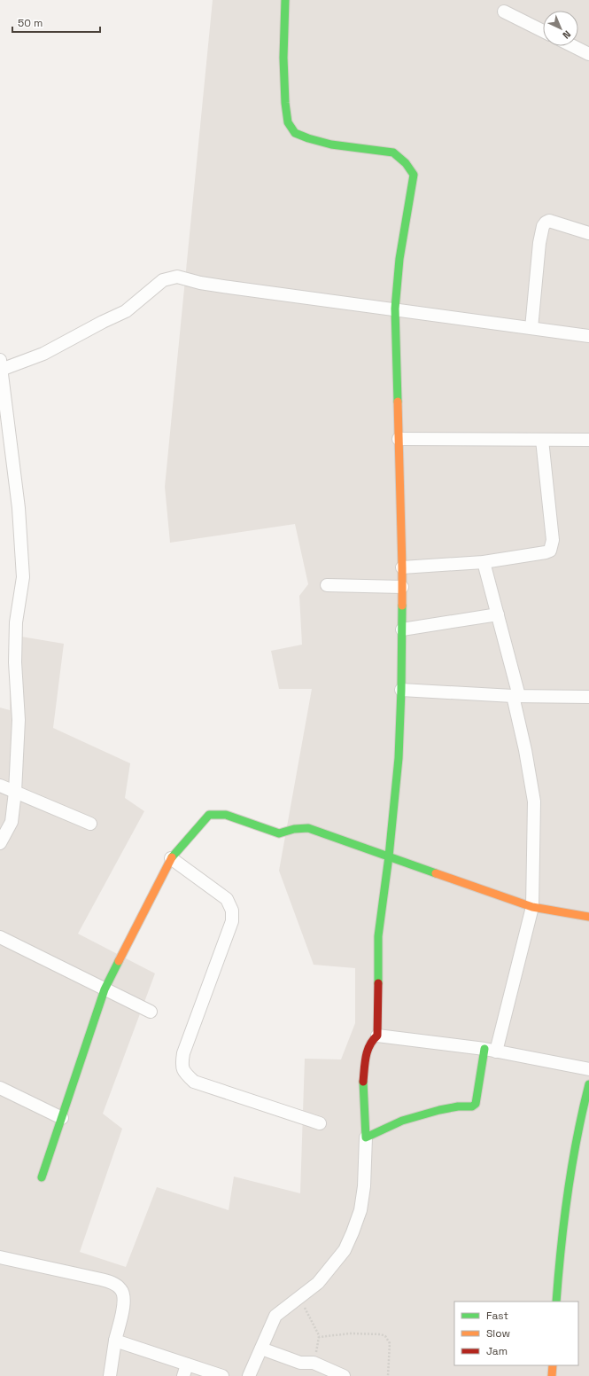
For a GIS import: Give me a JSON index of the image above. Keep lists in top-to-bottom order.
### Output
{
  "legend": ["Fast", "Slow", "Jam"],
  "scale_bar": "50 m",
  "north": "bottom right"
}
